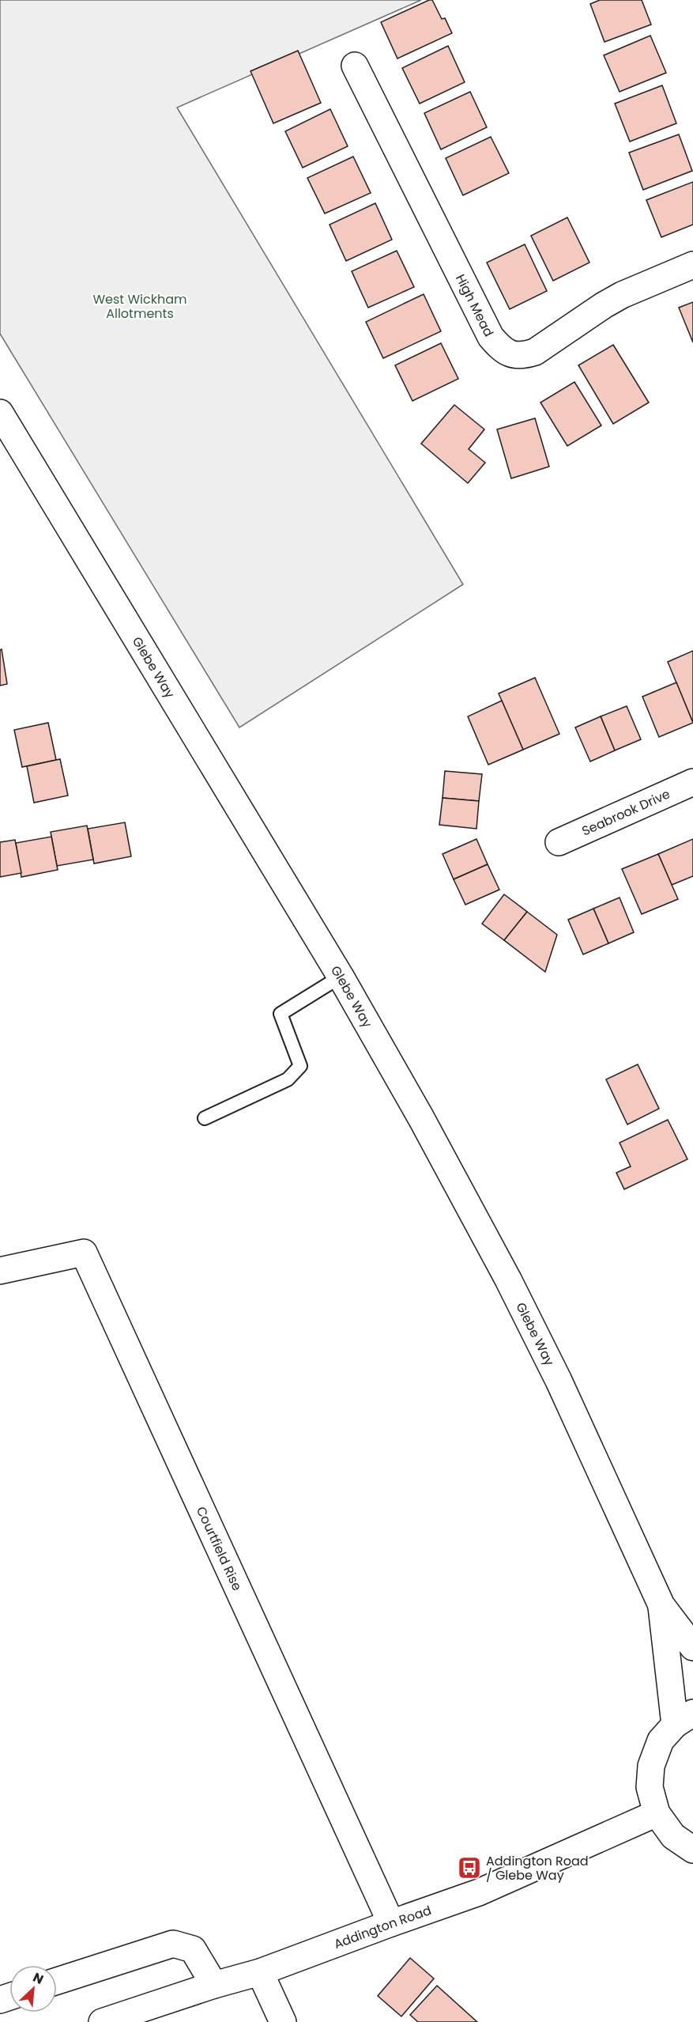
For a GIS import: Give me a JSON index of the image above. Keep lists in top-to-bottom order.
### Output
{
  "streets": {
    "main road": [
      "High Mead",
      "Glebe Way",
      "Seabrook Drive",
      "Courtfield Rise",
      "Addington Road"
    ]
  },
  "crossings": [
    ["Courtfield Rise", "Addington Road"]
  ],
  "parks": ["West Wickham Allotments"],
  "places": {
    "bus stop": ["Addington Road / Glebe Way"]
  },
  "north": "top right"
}
